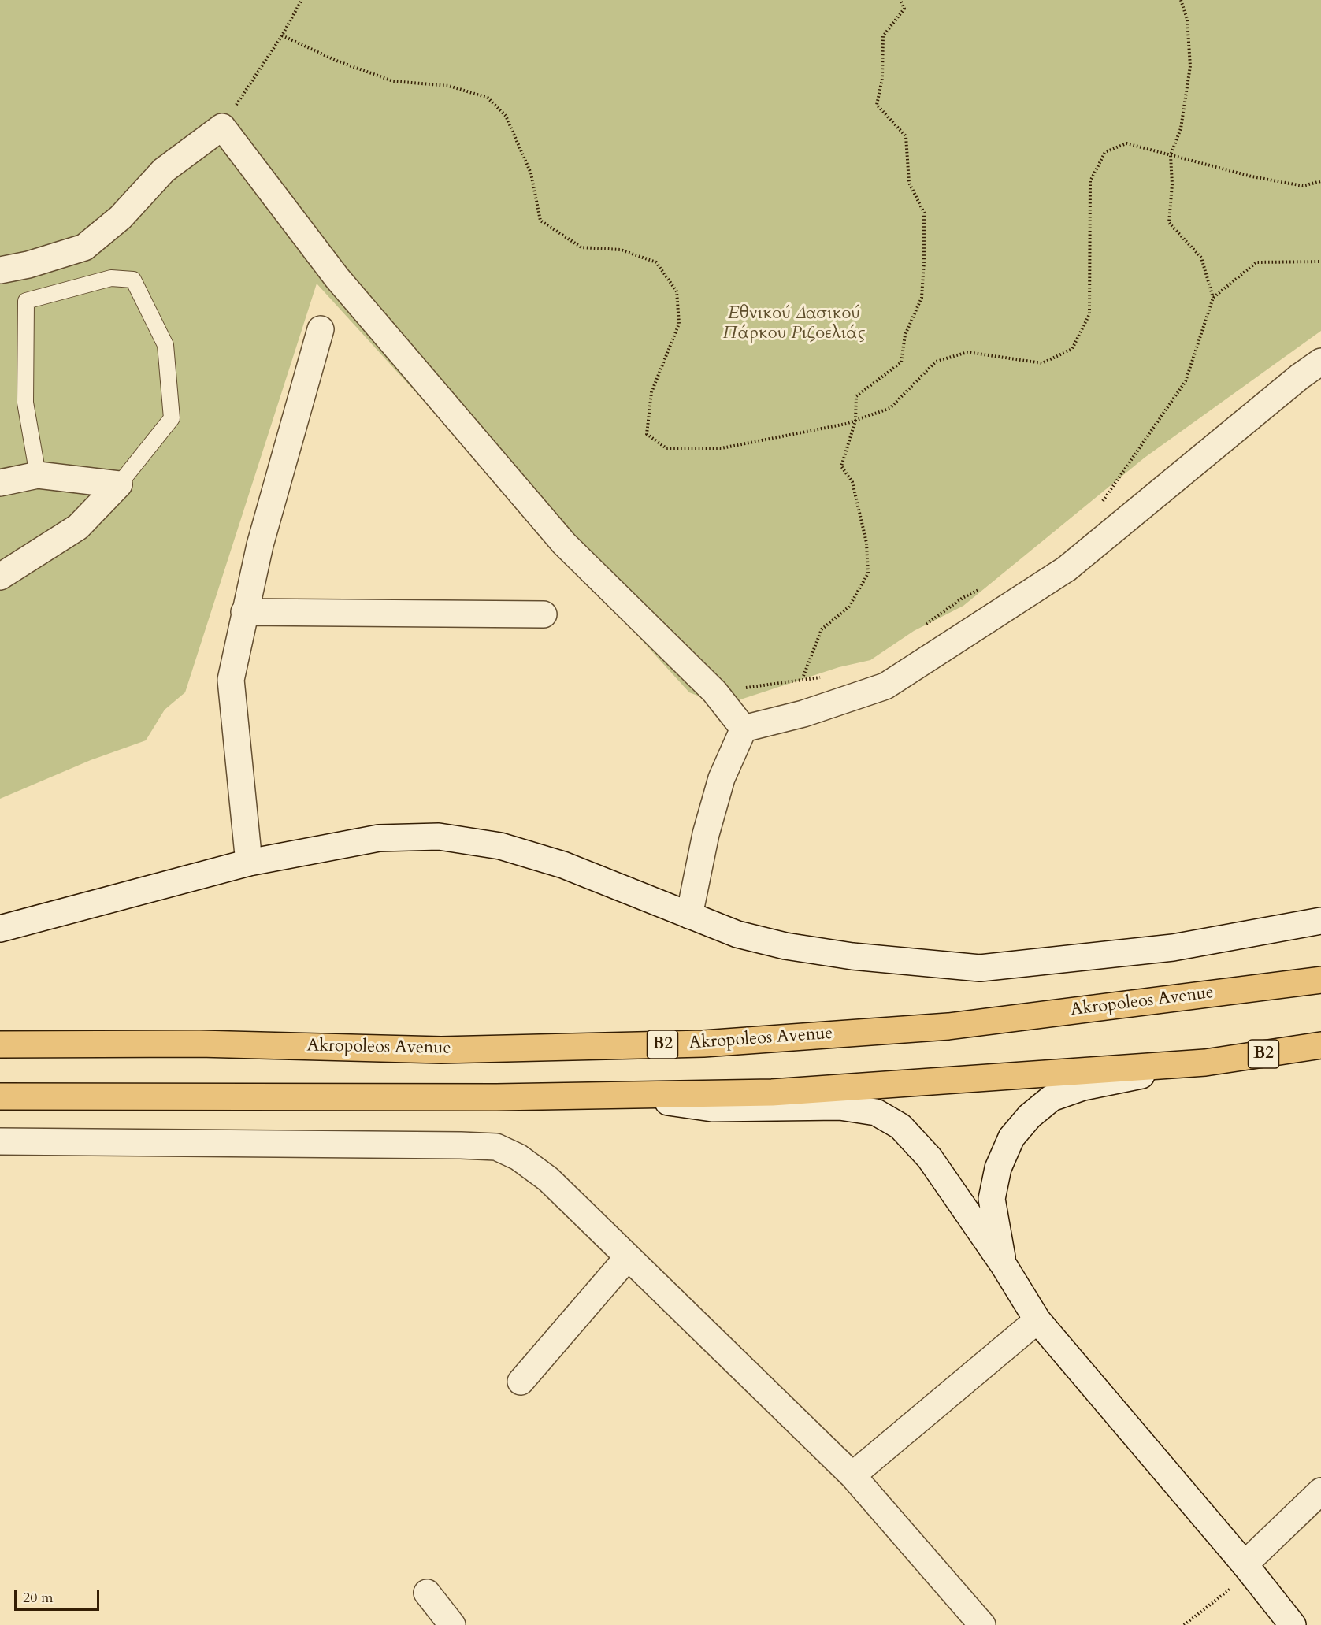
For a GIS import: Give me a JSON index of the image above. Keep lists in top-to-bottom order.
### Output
{
  "streets": {
    "highway": ["Akropoleos Avenue", "B2"]
  },
  "parks": ["Εθνικού Δασικού Πάρκου Ριζοελιάς"],
  "scale_bar": "20 m"
}
